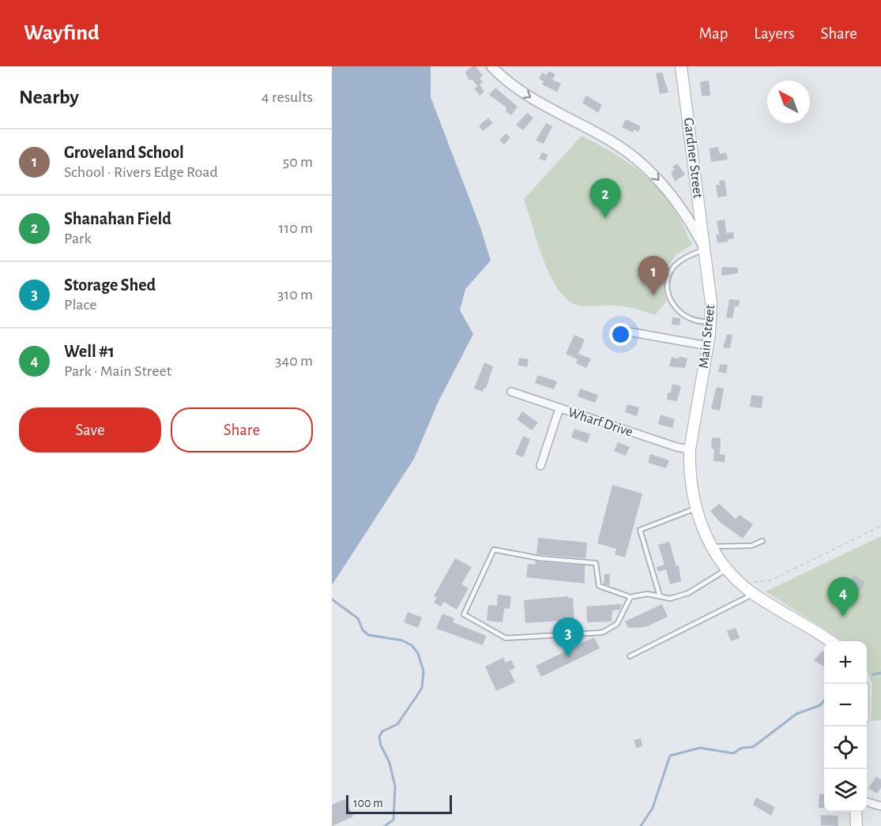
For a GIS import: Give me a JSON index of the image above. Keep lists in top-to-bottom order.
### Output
{
  "streets": {
    "main road": ["Gardner Street", "Main Street"],
    "street": ["Wharf Drive"]
  },
  "crossings": [
    ["Gardner Street", "Main Street"],
    ["Main Street", "Wharf Drive"]
  ],
  "one_way": ["Main Street"],
  "scale_bar": "100 m",
  "north": "top left",
  "page": {
    "header": "Wayfind",
    "nav": ["Map", "Layers", "Share"],
    "heading": ["Nearby", "4 results"],
    "list": [
      {
        "mark": "1",
        "name": "Groveland School",
        "note": "School · Rivers Edge Road",
        "value": "50 m"
      },
      {
        "mark": "2",
        "name": "Shanahan Field",
        "note": "Park",
        "value": "110 m"
      },
      {
        "mark": "3",
        "name": "Storage Shed",
        "note": "Place",
        "value": "310 m"
      },
      {
        "mark": "4",
        "name": "Well #1",
        "note": "Park · Main Street",
        "value": "340 m"
      }
    ],
    "pins": [
      "2",
      "1",
      "4",
      "3"
    ],
    "buttons": ["Save", "Share"],
    "map_buttons": ["+", "−"],
    "scale": "100 m"
  }
}
